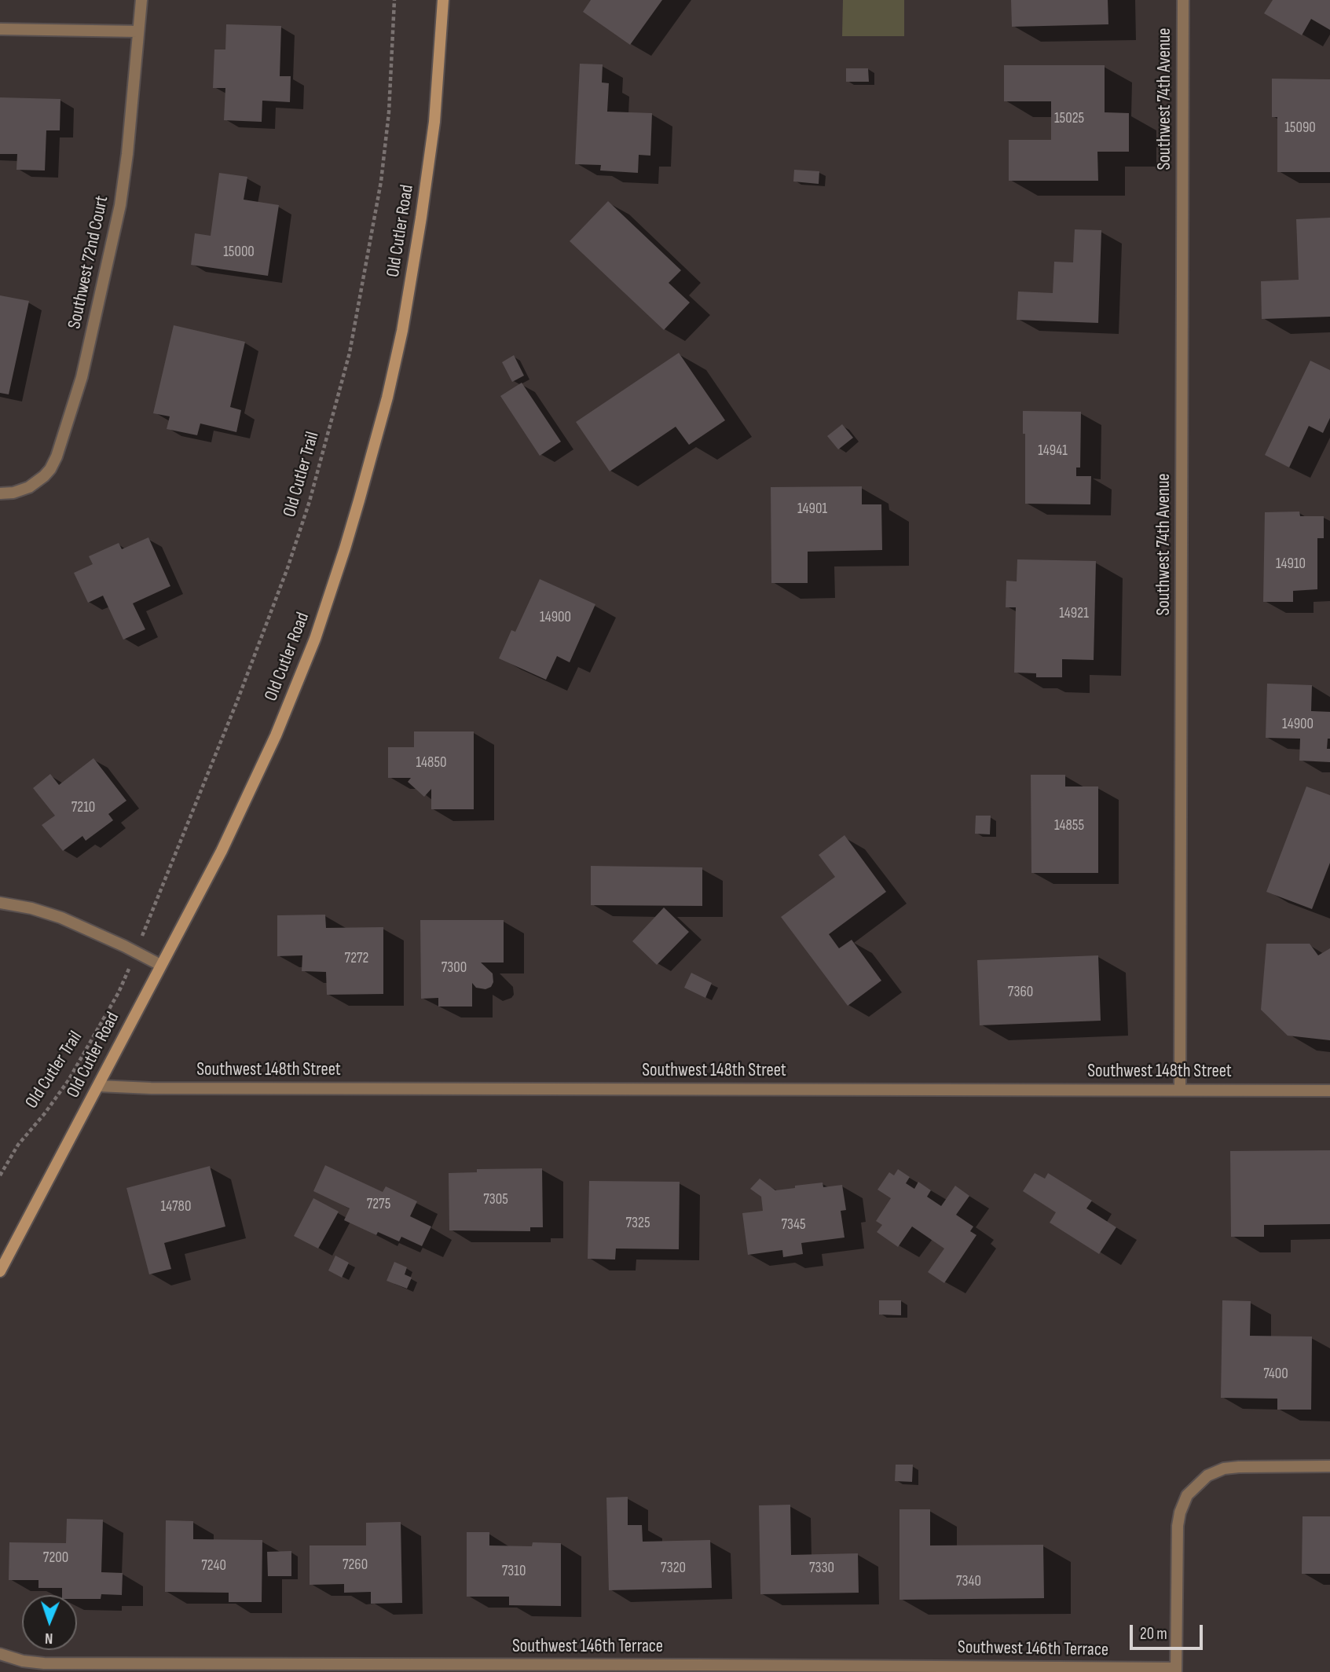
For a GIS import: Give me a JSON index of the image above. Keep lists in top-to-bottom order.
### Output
{
  "streets": {
    "main road": ["Old Cutler Road"],
    "street": [
      "Southwest 74th Avenue",
      "Southwest 72nd Court",
      "Southwest 148th Street",
      "Southwest 146th Terrace"
    ],
    "path": ["Old Cutler Trail"]
  },
  "crossings": [
    ["Southwest 74th Avenue", "Southwest 148th Street"],
    ["Old Cutler Road", "Southwest 148th Street"]
  ],
  "house_numbers": [
    "15025",
    "15090",
    "15000",
    "14941",
    "14901",
    "14910",
    "14921",
    "14900",
    "14900",
    "14850",
    "7210",
    "14855",
    "7272",
    "7300",
    "7360",
    "7305",
    "7275",
    "14780",
    "7325",
    "7345",
    "7400",
    "7200",
    "7260",
    "7240",
    "7320",
    "7330",
    "7310",
    "7340"
  ],
  "scale_bar": "20 m",
  "north": "bottom"
}
